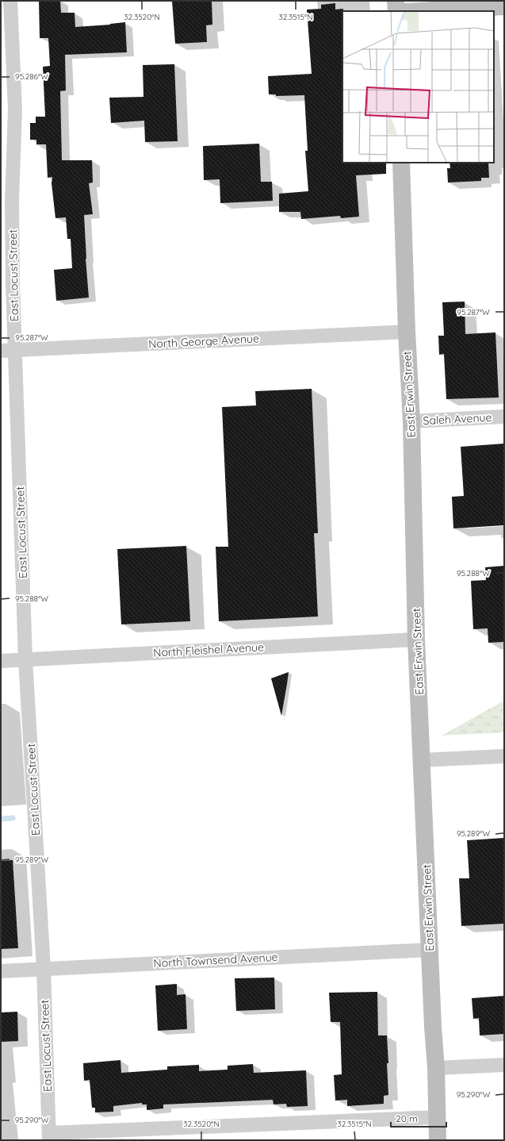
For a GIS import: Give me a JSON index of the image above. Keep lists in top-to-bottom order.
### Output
{
  "streets": {
    "main road": ["East Erwin Street"],
    "street": [
      "East Locust Street",
      "North George Avenue",
      "Saleh Avenue",
      "North Fleishel Avenue",
      "North Townsend Avenue"
    ]
  },
  "crossings": [
    ["East Locust Street", "North George Avenue"],
    ["East Locust Street", "North Fleishel Avenue"],
    ["East Locust Street", "North Townsend Avenue"],
    ["North George Avenue", "East Erwin Street"],
    ["East Erwin Street", "Saleh Avenue"],
    ["East Erwin Street", "North Fleishel Avenue"],
    ["East Erwin Street", "North Townsend Avenue"]
  ],
  "scale_bar": "20 m",
  "coordinates": [
    "32.3520°N",
    "32.3515°N",
    "95.286°W",
    "95.287°W",
    "95.288°W",
    "95.289°W",
    "95.290°W"
  ]
}
